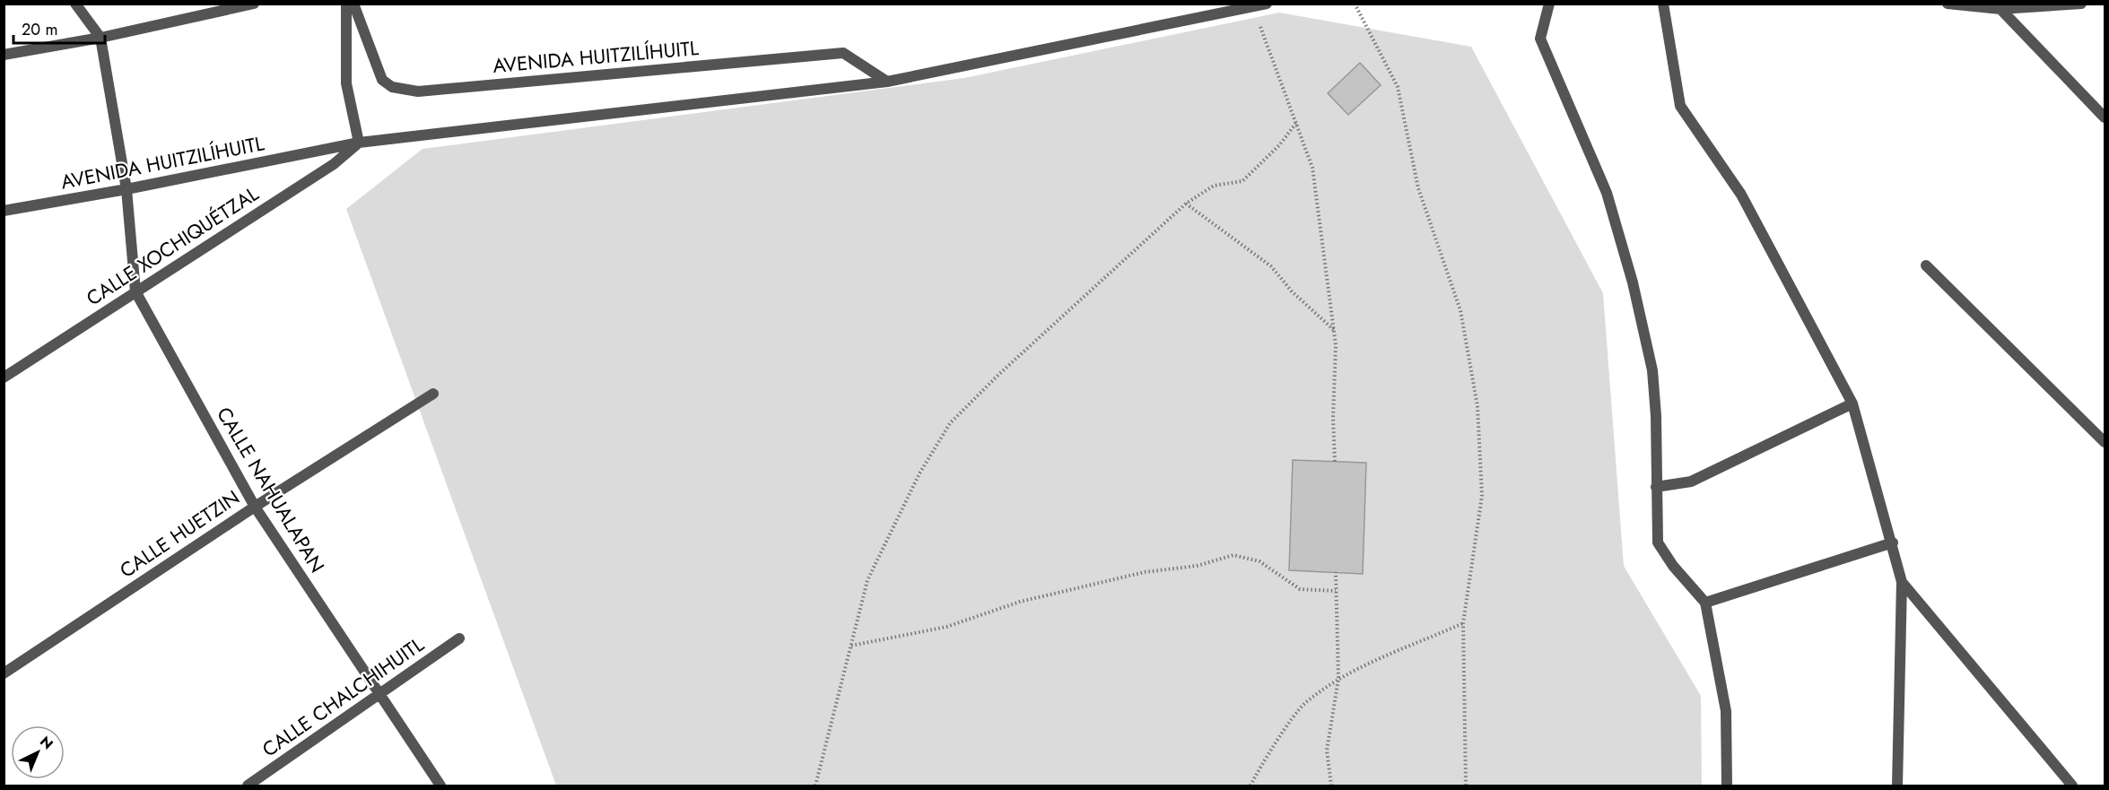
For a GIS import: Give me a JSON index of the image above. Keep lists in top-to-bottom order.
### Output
{
  "streets": {
    "street": [
      "AVENIDA HUITZILÍHUITL",
      "CALLE XOCHIQUÉTZAL",
      "CALLE NAHUALAPAN",
      "CALLE HUETZIN",
      "CALLE CHALCHIHUITL"
    ]
  },
  "crossings": [
    ["AVENIDA HUITZILÍHUITL", "CALLE XOCHIQUÉTZAL"],
    ["AVENIDA HUITZILÍHUITL", "CALLE NAHUALAPAN"],
    ["CALLE XOCHIQUÉTZAL", "CALLE NAHUALAPAN"],
    ["CALLE NAHUALAPAN", "CALLE HUETZIN"],
    ["CALLE NAHUALAPAN", "CALLE CHALCHIHUITL"]
  ],
  "scale_bar": "20 m",
  "north": "top right"
}
